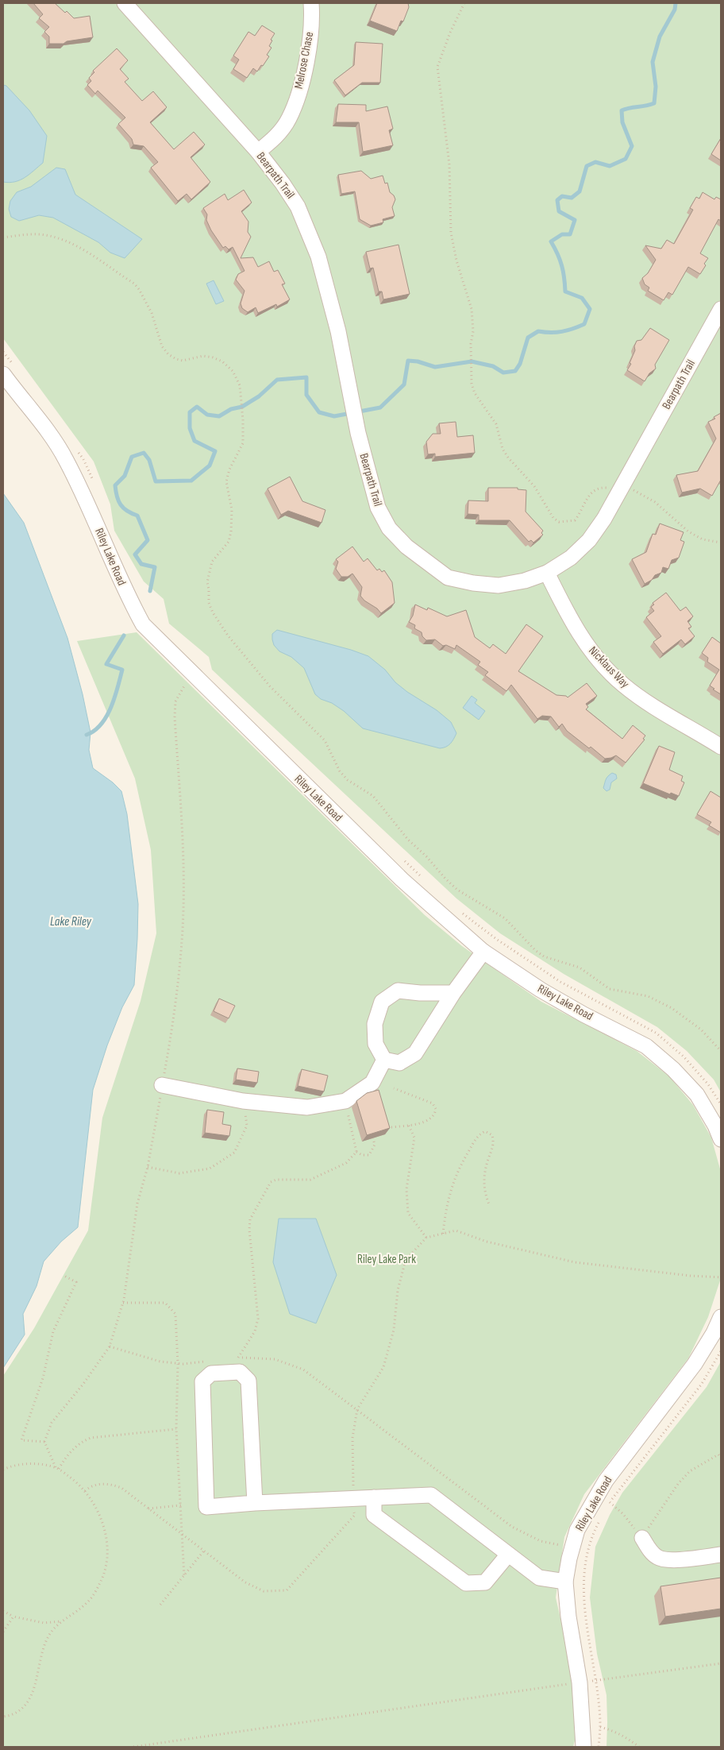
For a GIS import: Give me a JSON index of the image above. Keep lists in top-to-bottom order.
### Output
{
  "streets": {
    "street": [
      "Melrose Chase",
      "Bearpath Trail",
      "Riley Lake Road",
      "Nicklaus Way"
    ]
  },
  "crossings": [
    ["Melrose Chase", "Bearpath Trail"],
    ["Bearpath Trail", "Nicklaus Way"]
  ],
  "water": ["Lake Riley"],
  "parks": ["Riley Lake Park"]
}
